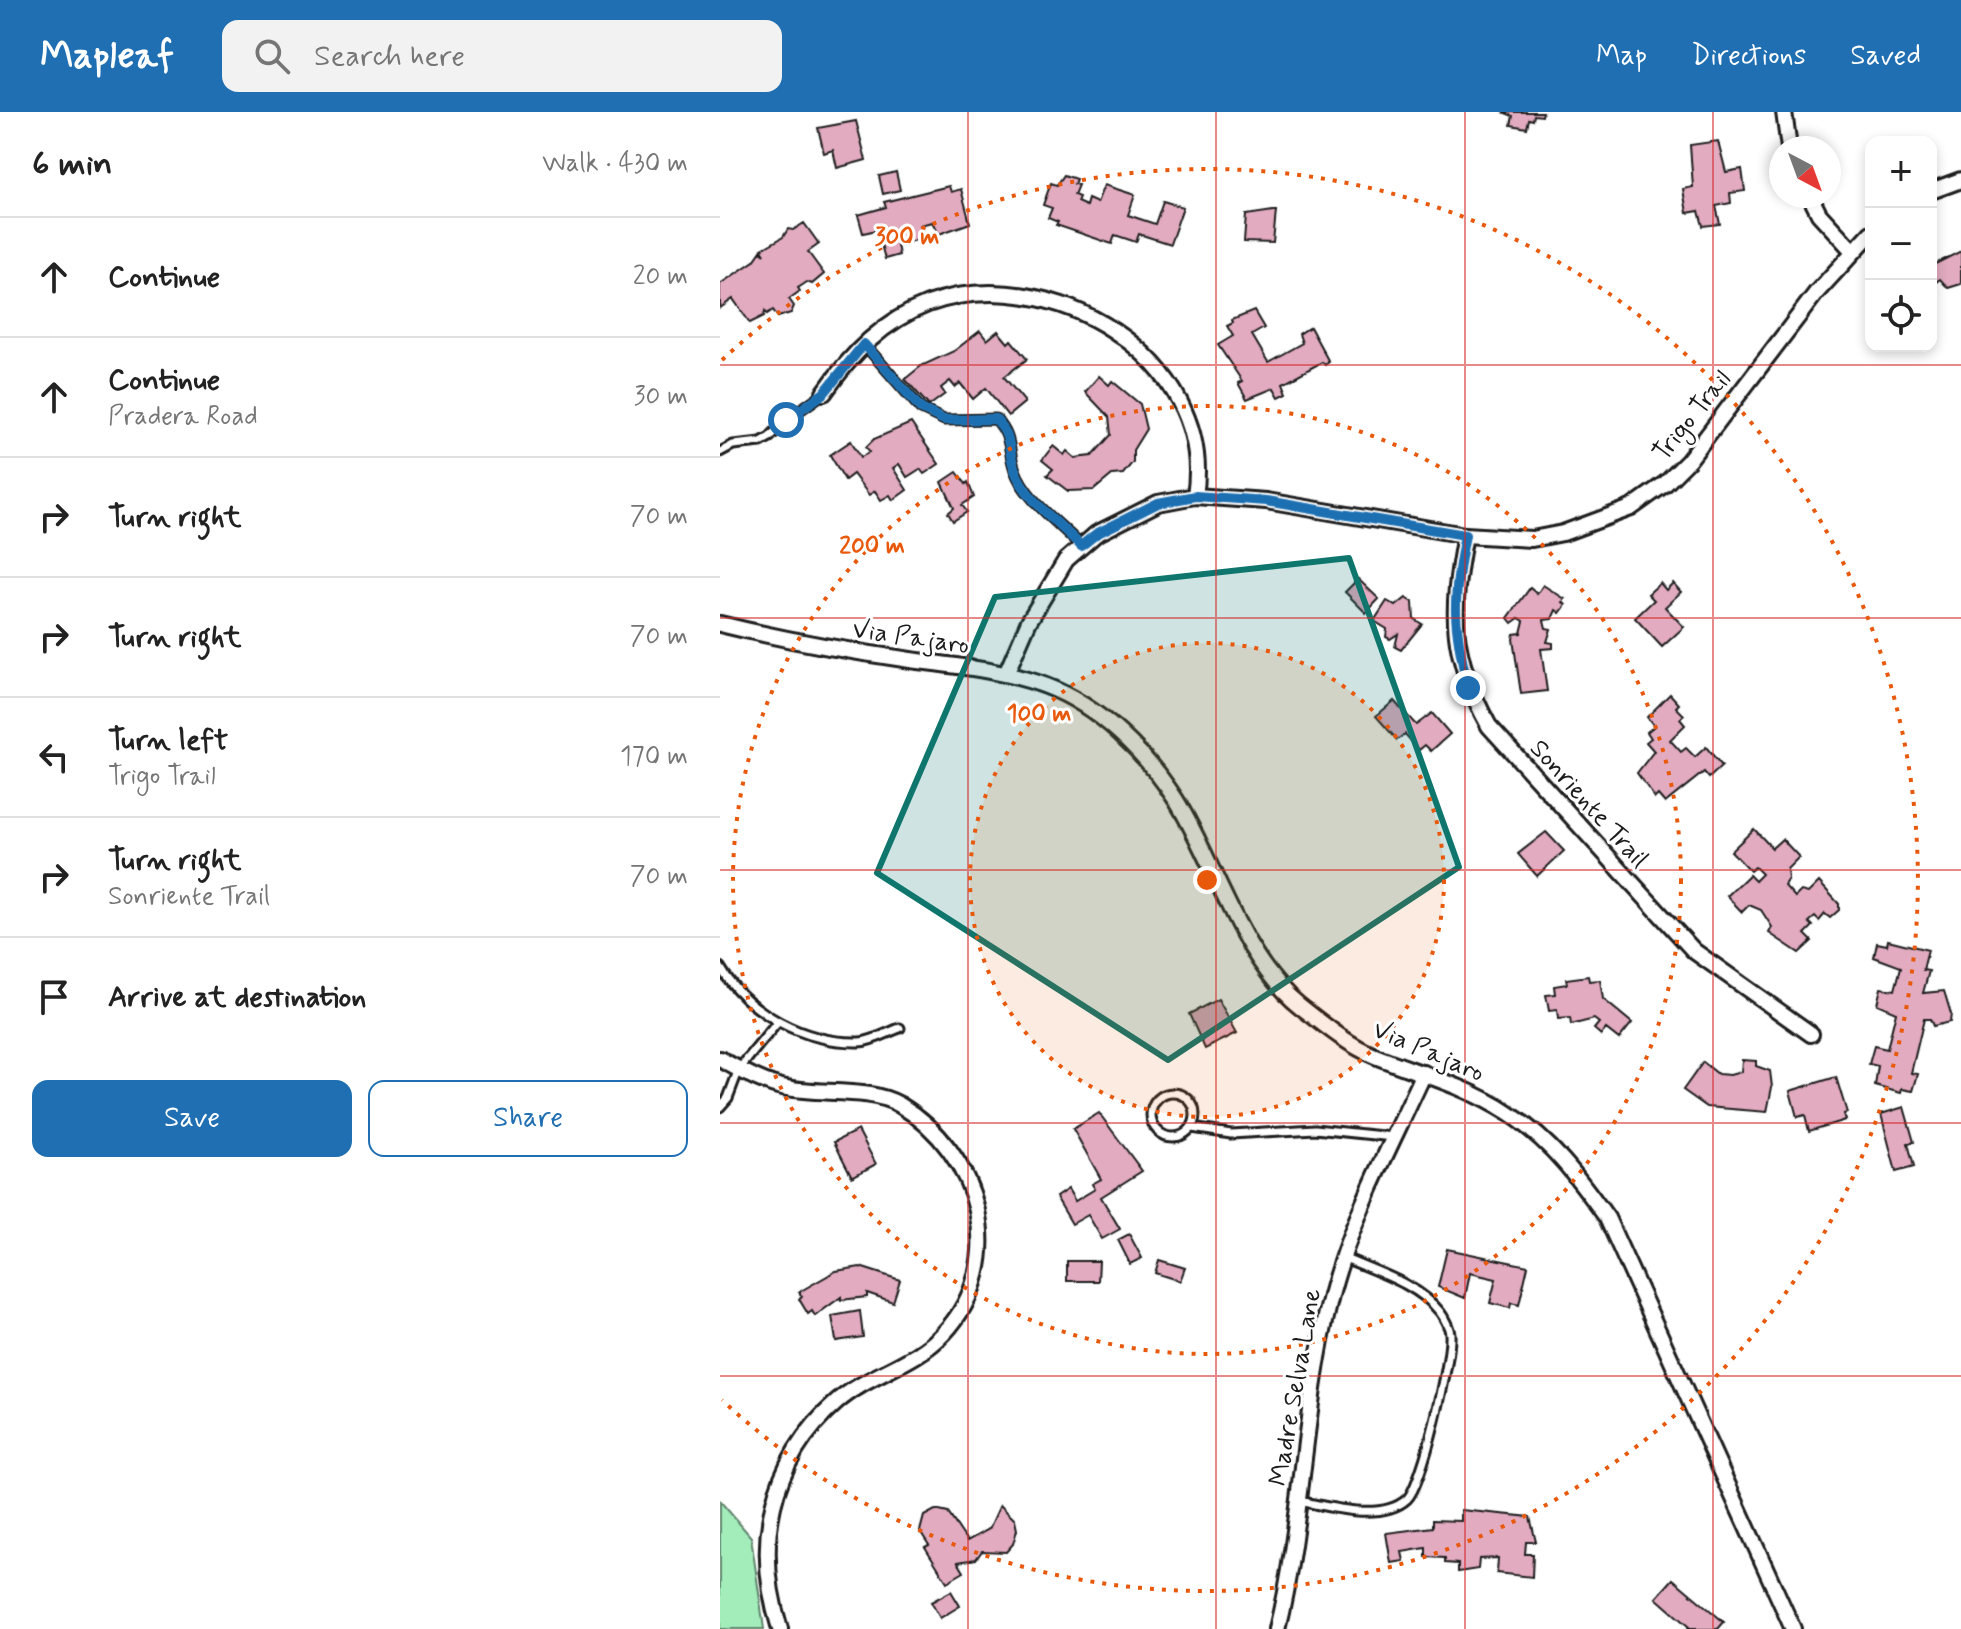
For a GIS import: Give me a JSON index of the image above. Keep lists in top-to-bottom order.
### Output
{
  "streets": {
    "street": [
      "Trigo Trail",
      "Via Pajaro",
      "Sonriente Trail",
      "Madre Selva Lane"
    ]
  },
  "crossings": [
    ["Trigo Trail", "Via Pajaro"],
    ["Trigo Trail", "Sonriente Trail"],
    ["Via Pajaro", "Madre Selva Lane"]
  ],
  "north": "bottom right",
  "page": {
    "header": "Mapleaf",
    "search": "Search here",
    "nav": ["Map", "Directions", "Saved"],
    "heading": ["6 min", "Walk · 430 m"],
    "map_buttons": ["+", "−"],
    "list": [
      ["Continue", "20 m"],
      ["Continue", "Pradera Road", "30 m"],
      ["Turn right", "70 m"],
      ["Turn right", "70 m"],
      ["Turn left", "Trigo Trail", "170 m"],
      ["Turn right", "Sonriente Trail", "70 m"],
      "Arrive at destination"
    ],
    "buttons": ["Save", "Share"]
  },
  "rings": ["300 m", "200 m", "100 m"]
}
